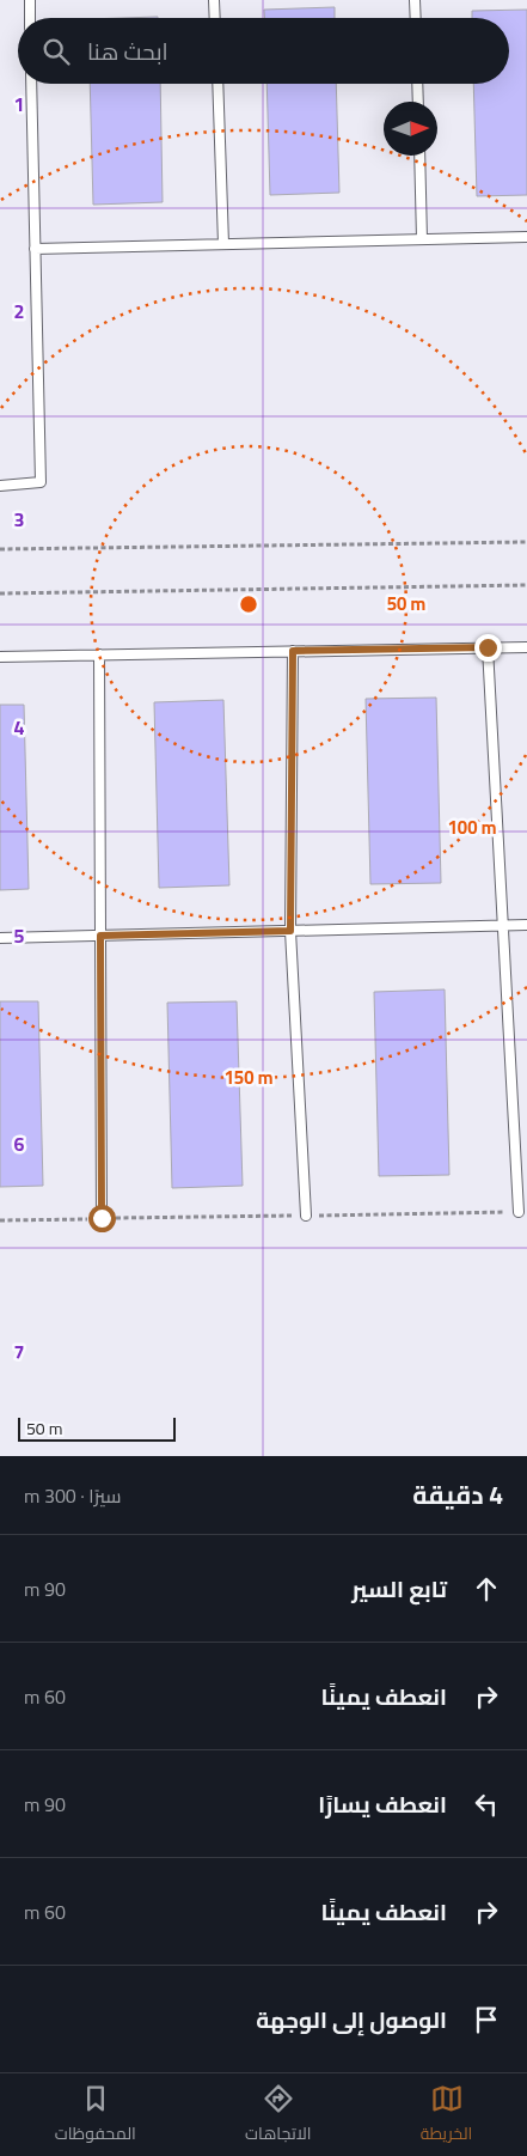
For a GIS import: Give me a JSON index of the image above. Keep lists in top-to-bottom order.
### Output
{
  "scale_bar": "50 m",
  "north": "right",
  "page": {
    "search": "ابحث هنا",
    "scale": "50 m",
    "heading": ["4 دقيقة", "سيرًا · 300 m"],
    "list": [
      ["تابع السير", "90 m"],
      ["انعطف يمينًا", "60 m"],
      ["انعطف يسارًا", "90 m"],
      ["انعطف يمينًا", "60 m"],
      "الوصول إلى الوجهة"
    ],
    "nav": ["الخريطة", "الاتجاهات", "المحفوظات"]
  },
  "grid": {
    "rows": [
      "1",
      "2",
      "3",
      "4",
      "5",
      "6",
      "7"
    ]
  },
  "rings": ["50 m", "100 m", "150 m"]
}
